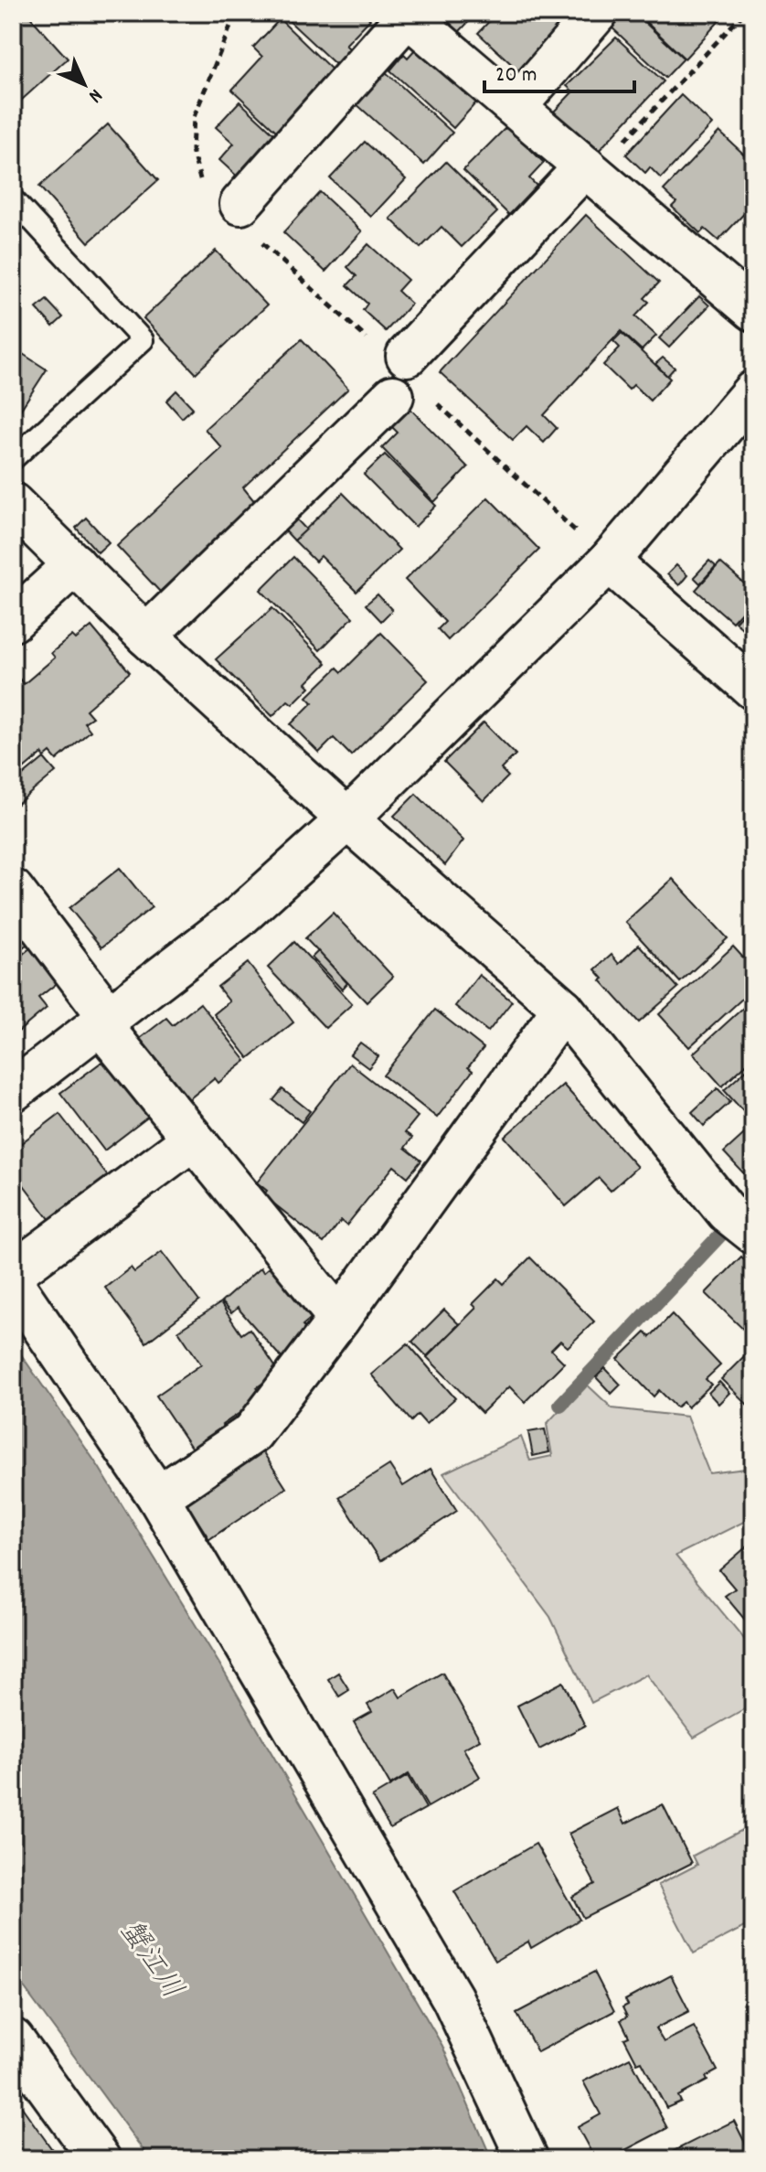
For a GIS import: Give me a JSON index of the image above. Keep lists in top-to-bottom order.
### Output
{
  "water": ["蟹江川"],
  "scale_bar": "20 m",
  "north": "bottom right"
}
